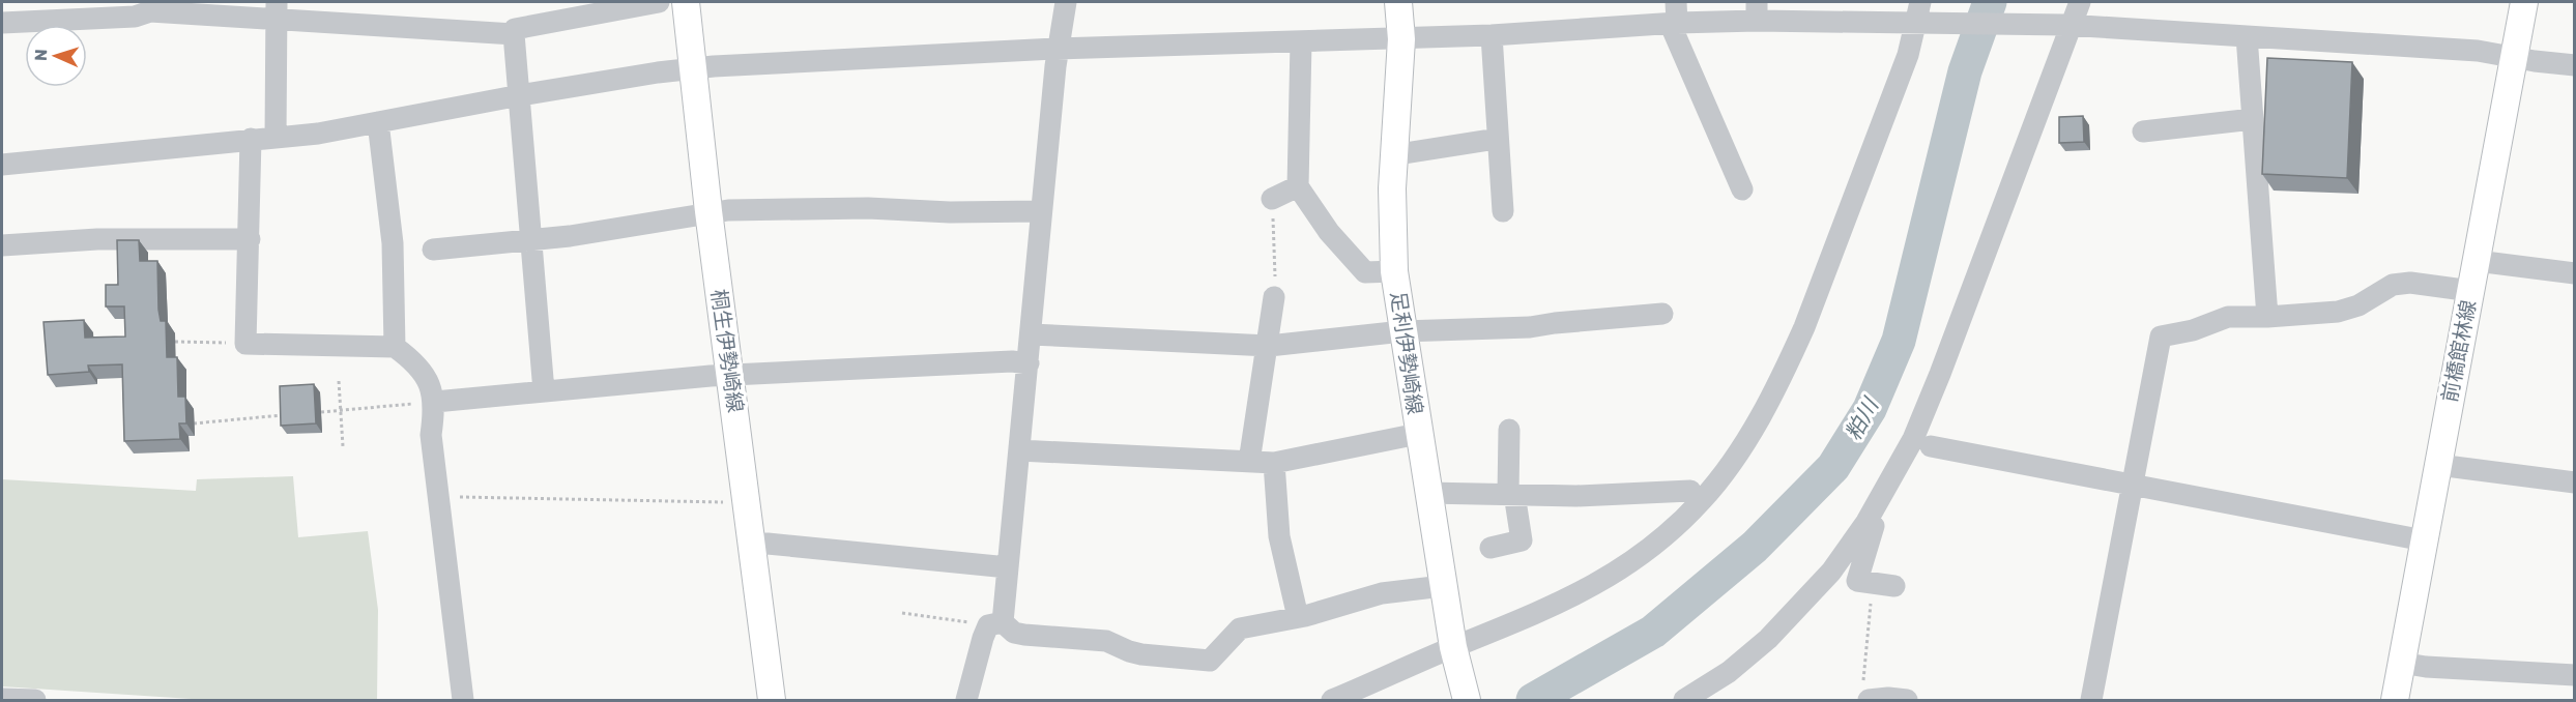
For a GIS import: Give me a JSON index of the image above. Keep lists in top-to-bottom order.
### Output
{
  "streets": {
    "main road": ["桐生伊勢崎線", "前橋館林線", "足利伊勢崎線"]
  },
  "water": ["粕川"],
  "north": "left"
}
